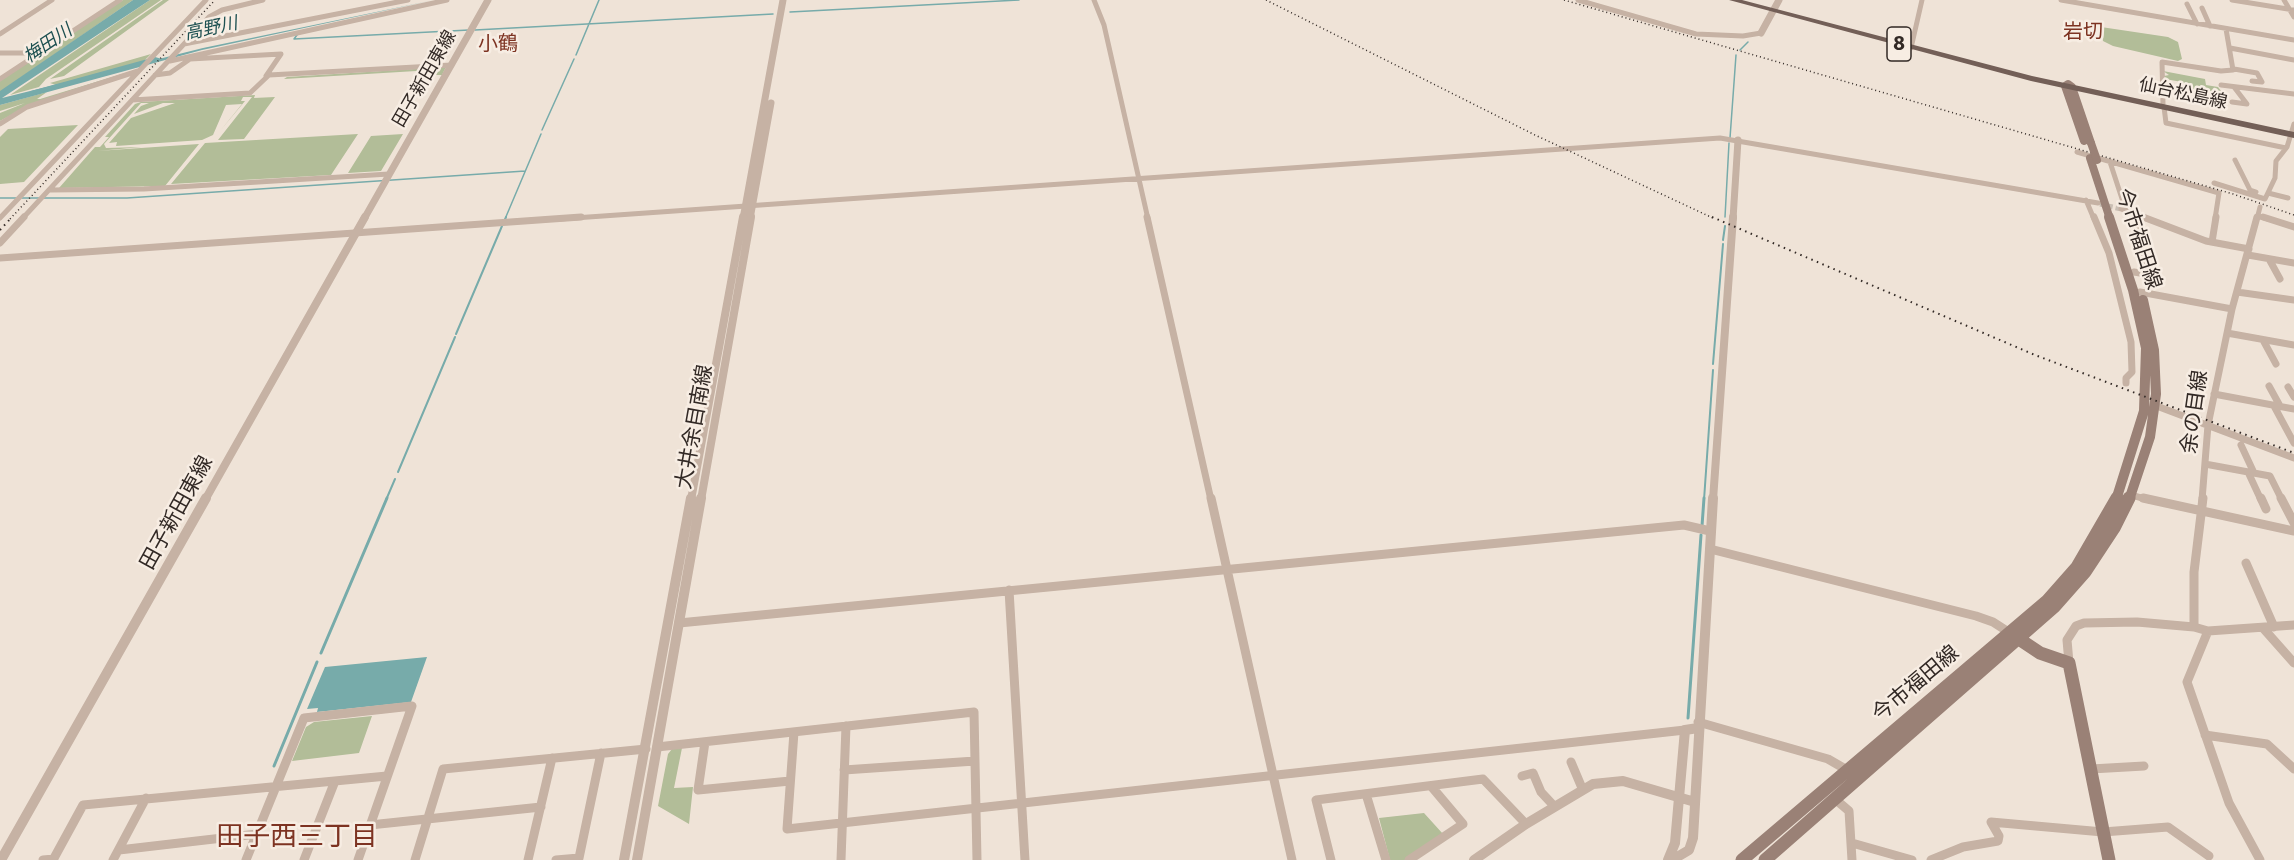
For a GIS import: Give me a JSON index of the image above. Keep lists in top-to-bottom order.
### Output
{
  "streets": {
    "main road": ["8", "仙台松島線", "今市福田線"],
    "street": ["田子新田東線", "余の目線", "大井余目南線"]
  },
  "crossings": [
    ["8", "仙台松島線"],
    ["8", "今市福田線"],
    ["仙台松島線", "今市福田線"]
  ],
  "districts": ["岩切", "小鶴", "田子西三丁目"],
  "water": ["高野川", "梅田川"]
}
